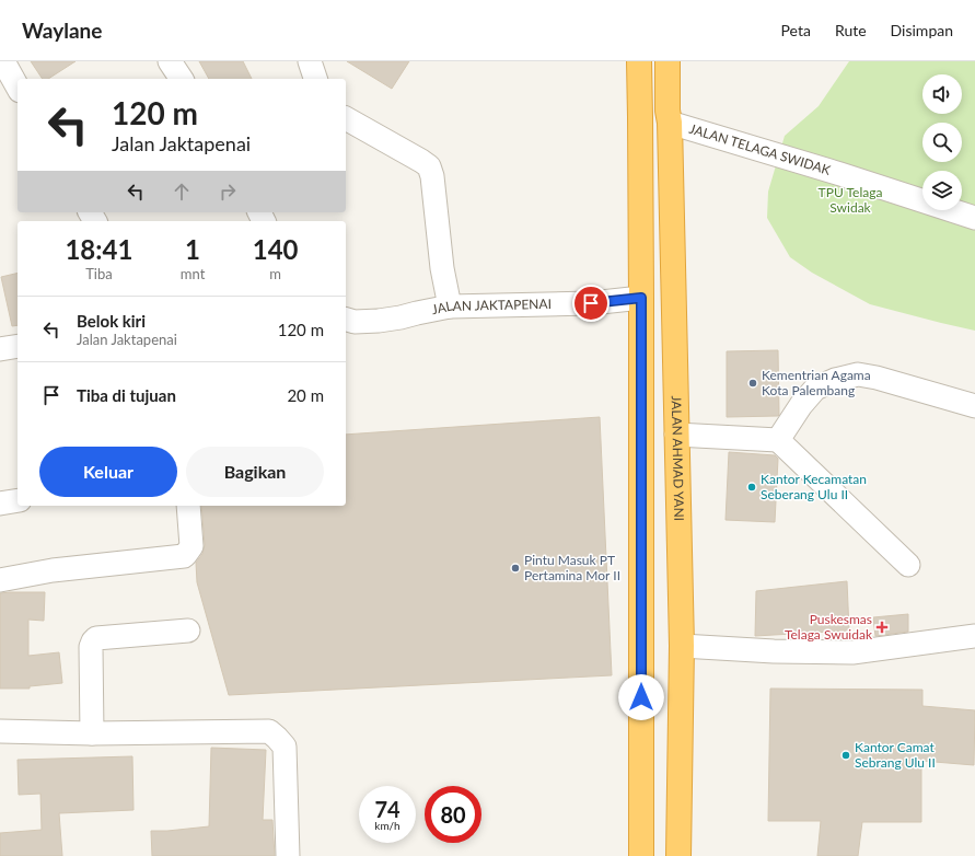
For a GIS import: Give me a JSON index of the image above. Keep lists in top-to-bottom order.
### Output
{
  "streets": {
    "highway": ["JALAN AHMAD YANI"],
    "street": ["JALAN TELAGA SWIDAK", "JALAN JAKTAPENAI"]
  },
  "crossings": [
    ["JALAN TELAGA SWIDAK", "JALAN AHMAD YANI"]
  ],
  "parks": ["TPU Telaga Swidak"],
  "places": {
    "other": [
      "Kementrian Agama Kota Palembang",
      "Kantor Kecamatan Seberang Ulu II",
      "Pintu Masuk PT Pertamina Mor II",
      "Kantor Camat Sebrang Ulu II"
    ],
    "health": ["Puskesmas Telaga Swuidak"]
  },
  "page": {
    "header": "Waylane",
    "nav": ["Peta", "Rute", "Disimpan"],
    "turn": ["120 m", "Jalan Jaktapenai"],
    "eta": [
      "18:41",
      "Tiba",
      "1",
      "mnt",
      "140",
      "m"
    ],
    "list": [
      {
        "name": "Belok kiri",
        "note": "Jalan Jaktapenai",
        "value": "120 m"
      },
      {
        "name": "Tiba di tujuan",
        "value": "20 m"
      }
    ],
    "buttons": ["Keluar", "Bagikan"],
    "speed": "74 km/h",
    "limit": "80"
  }
}
